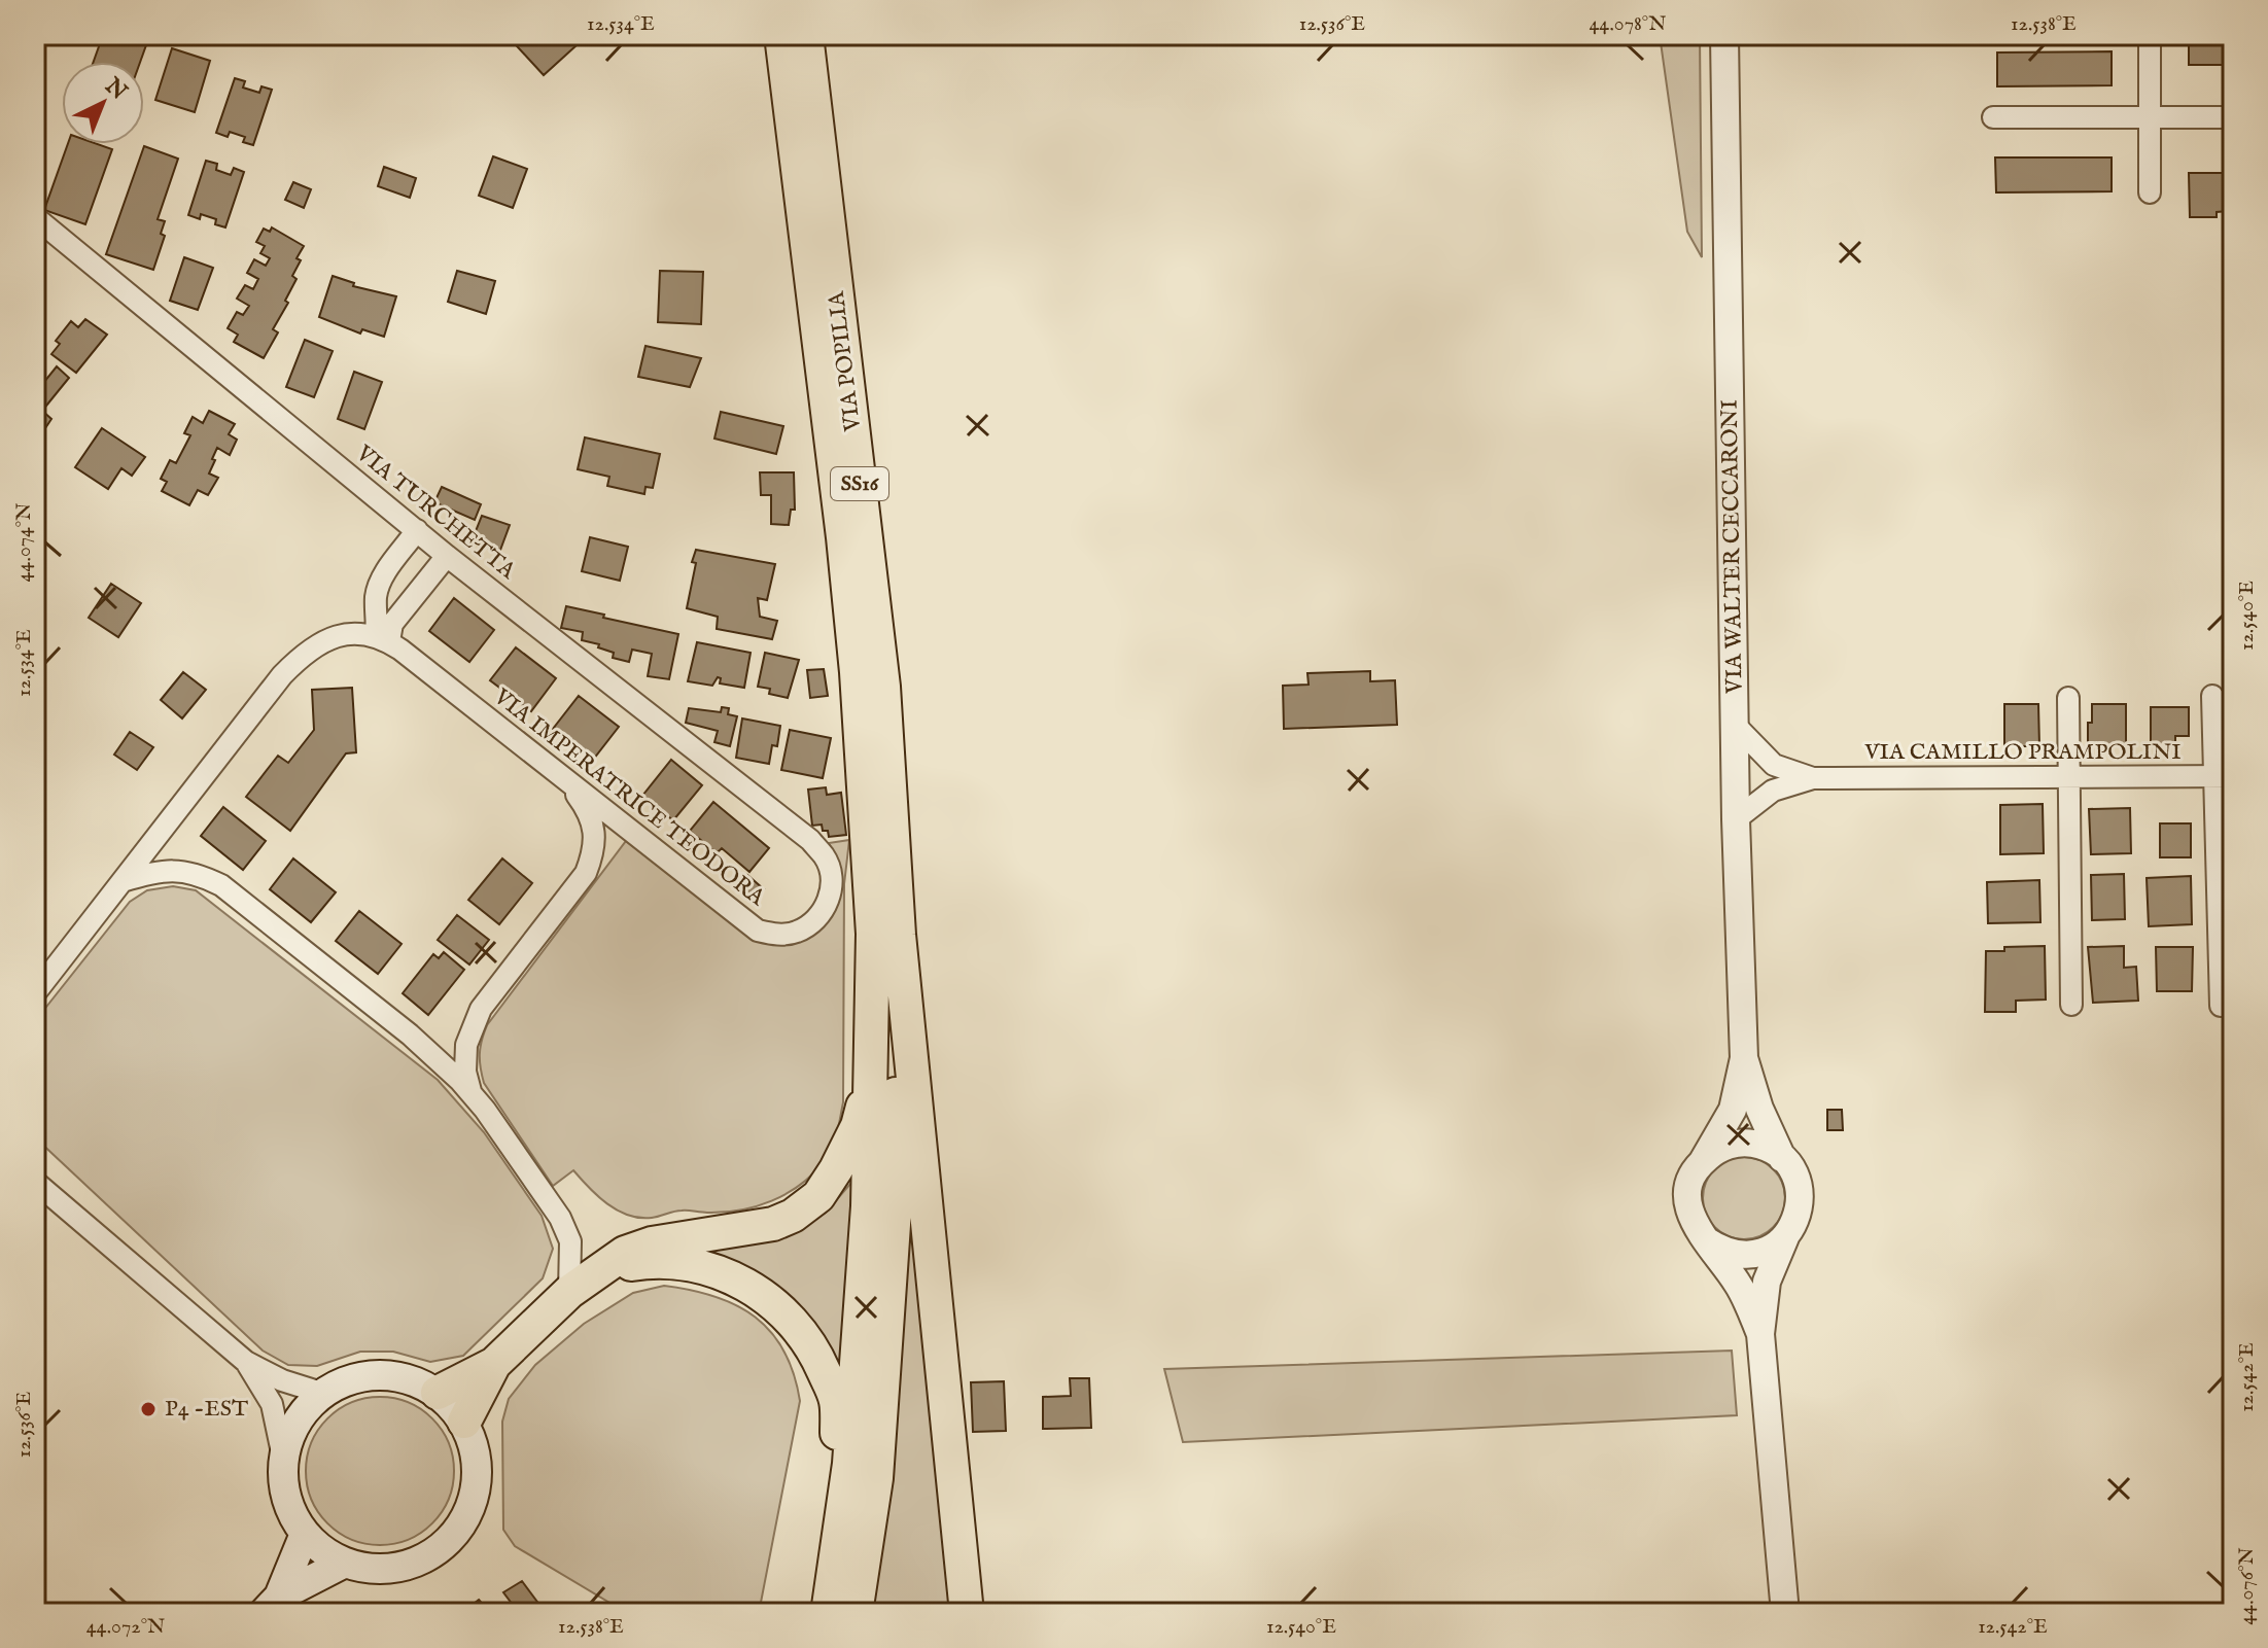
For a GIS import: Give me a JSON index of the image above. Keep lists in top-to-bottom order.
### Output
{
  "streets": {
    "main road": ["VIA POPILIA", "SS16"],
    "street": [
      "VIA TURCHETTA",
      "VIA WALTER CECCARONI",
      "VIA CAMILLO PRAMPOLINI",
      "VIA IMPERATRICE TEODORA"
    ]
  },
  "crossings": [
    ["VIA POPILIA", "SS16"],
    ["VIA TURCHETTA", "VIA IMPERATRICE TEODORA"],
    ["VIA WALTER CECCARONI", "VIA CAMILLO PRAMPOLINI"]
  ],
  "places": ["P4 -EST"],
  "north": "top right",
  "coordinates": [
    "12.534°E",
    "12.536°E",
    "44.078°N",
    "12.538°E",
    "44.074°N",
    "12.540°E",
    "12.542°E",
    "44.076°N",
    "44.072°N"
  ]
}
